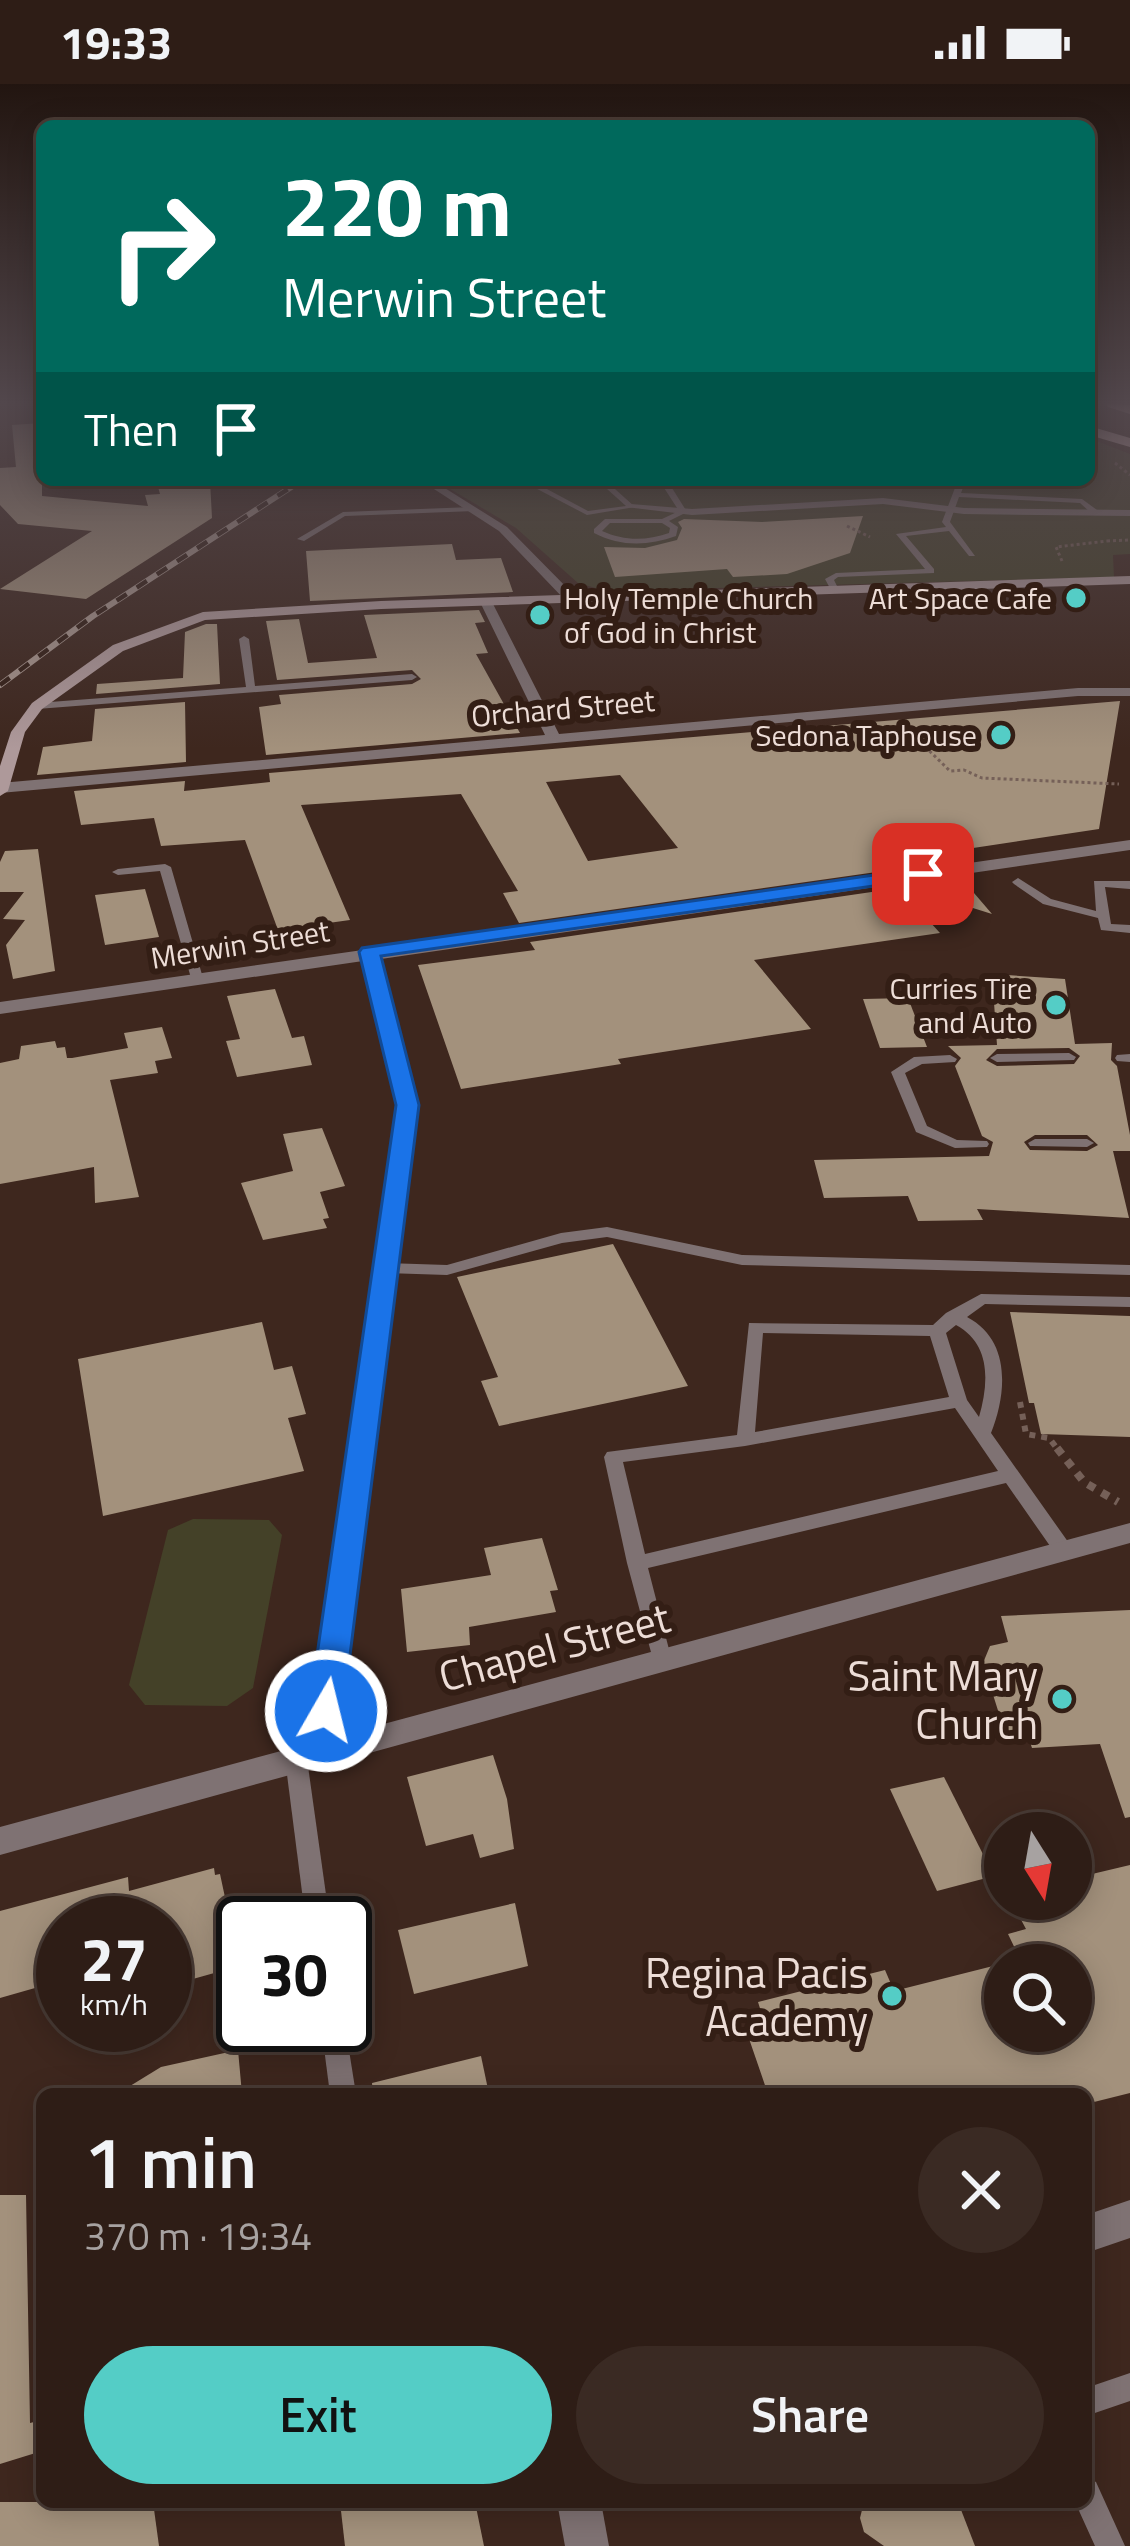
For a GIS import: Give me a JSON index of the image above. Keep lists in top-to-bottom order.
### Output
{
  "streets": {
    "street": ["Orchard Street", "Merwin Street", "Chapel Street"]
  },
  "places": [
    "Art Space Cafe",
    "Holy Temple Church of God in Christ",
    "Sedona Taphouse",
    "Curries Tire and Auto",
    "Saint Mary Church",
    "Regina Pacis Academy"
  ],
  "north": "bottom",
  "page": {
    "status": "19:33",
    "turn": ["220 m", "Merwin Street"],
    "then": "Then",
    "speed": "27 km/h",
    "limit": "30",
    "heading": ["1 min", "370 m · 19:34"],
    "buttons": ["Exit", "Share"]
  }
}
